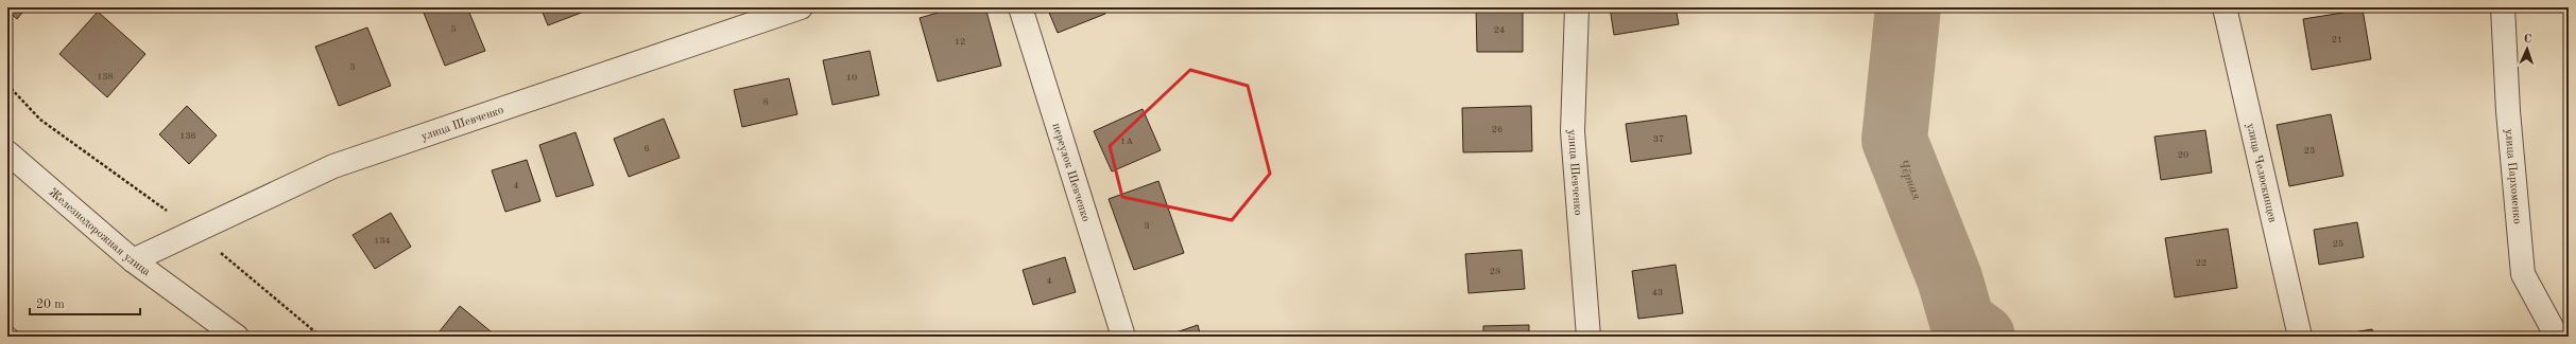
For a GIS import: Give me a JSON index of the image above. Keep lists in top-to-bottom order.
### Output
{
  "streets": {
    "street": [
      "улица Шевченко",
      "переулок Шевченко",
      "улица Челюскинцев",
      "улица Пархоменко",
      "Железнодорожная улица"
    ]
  },
  "crossings": [
    ["улица Шевченко", "Железнодорожная улица"]
  ],
  "water": ["Чёрная"],
  "house_numbers": [
    "5",
    "24",
    "21",
    "12",
    "3",
    "138",
    "10",
    "8",
    "26",
    "136",
    "37",
    "1А",
    "6",
    "23",
    "20",
    "4",
    "3",
    "134",
    "25",
    "22",
    "28",
    "4",
    "43"
  ],
  "scale_bar": "20 m",
  "north": "top"
}
